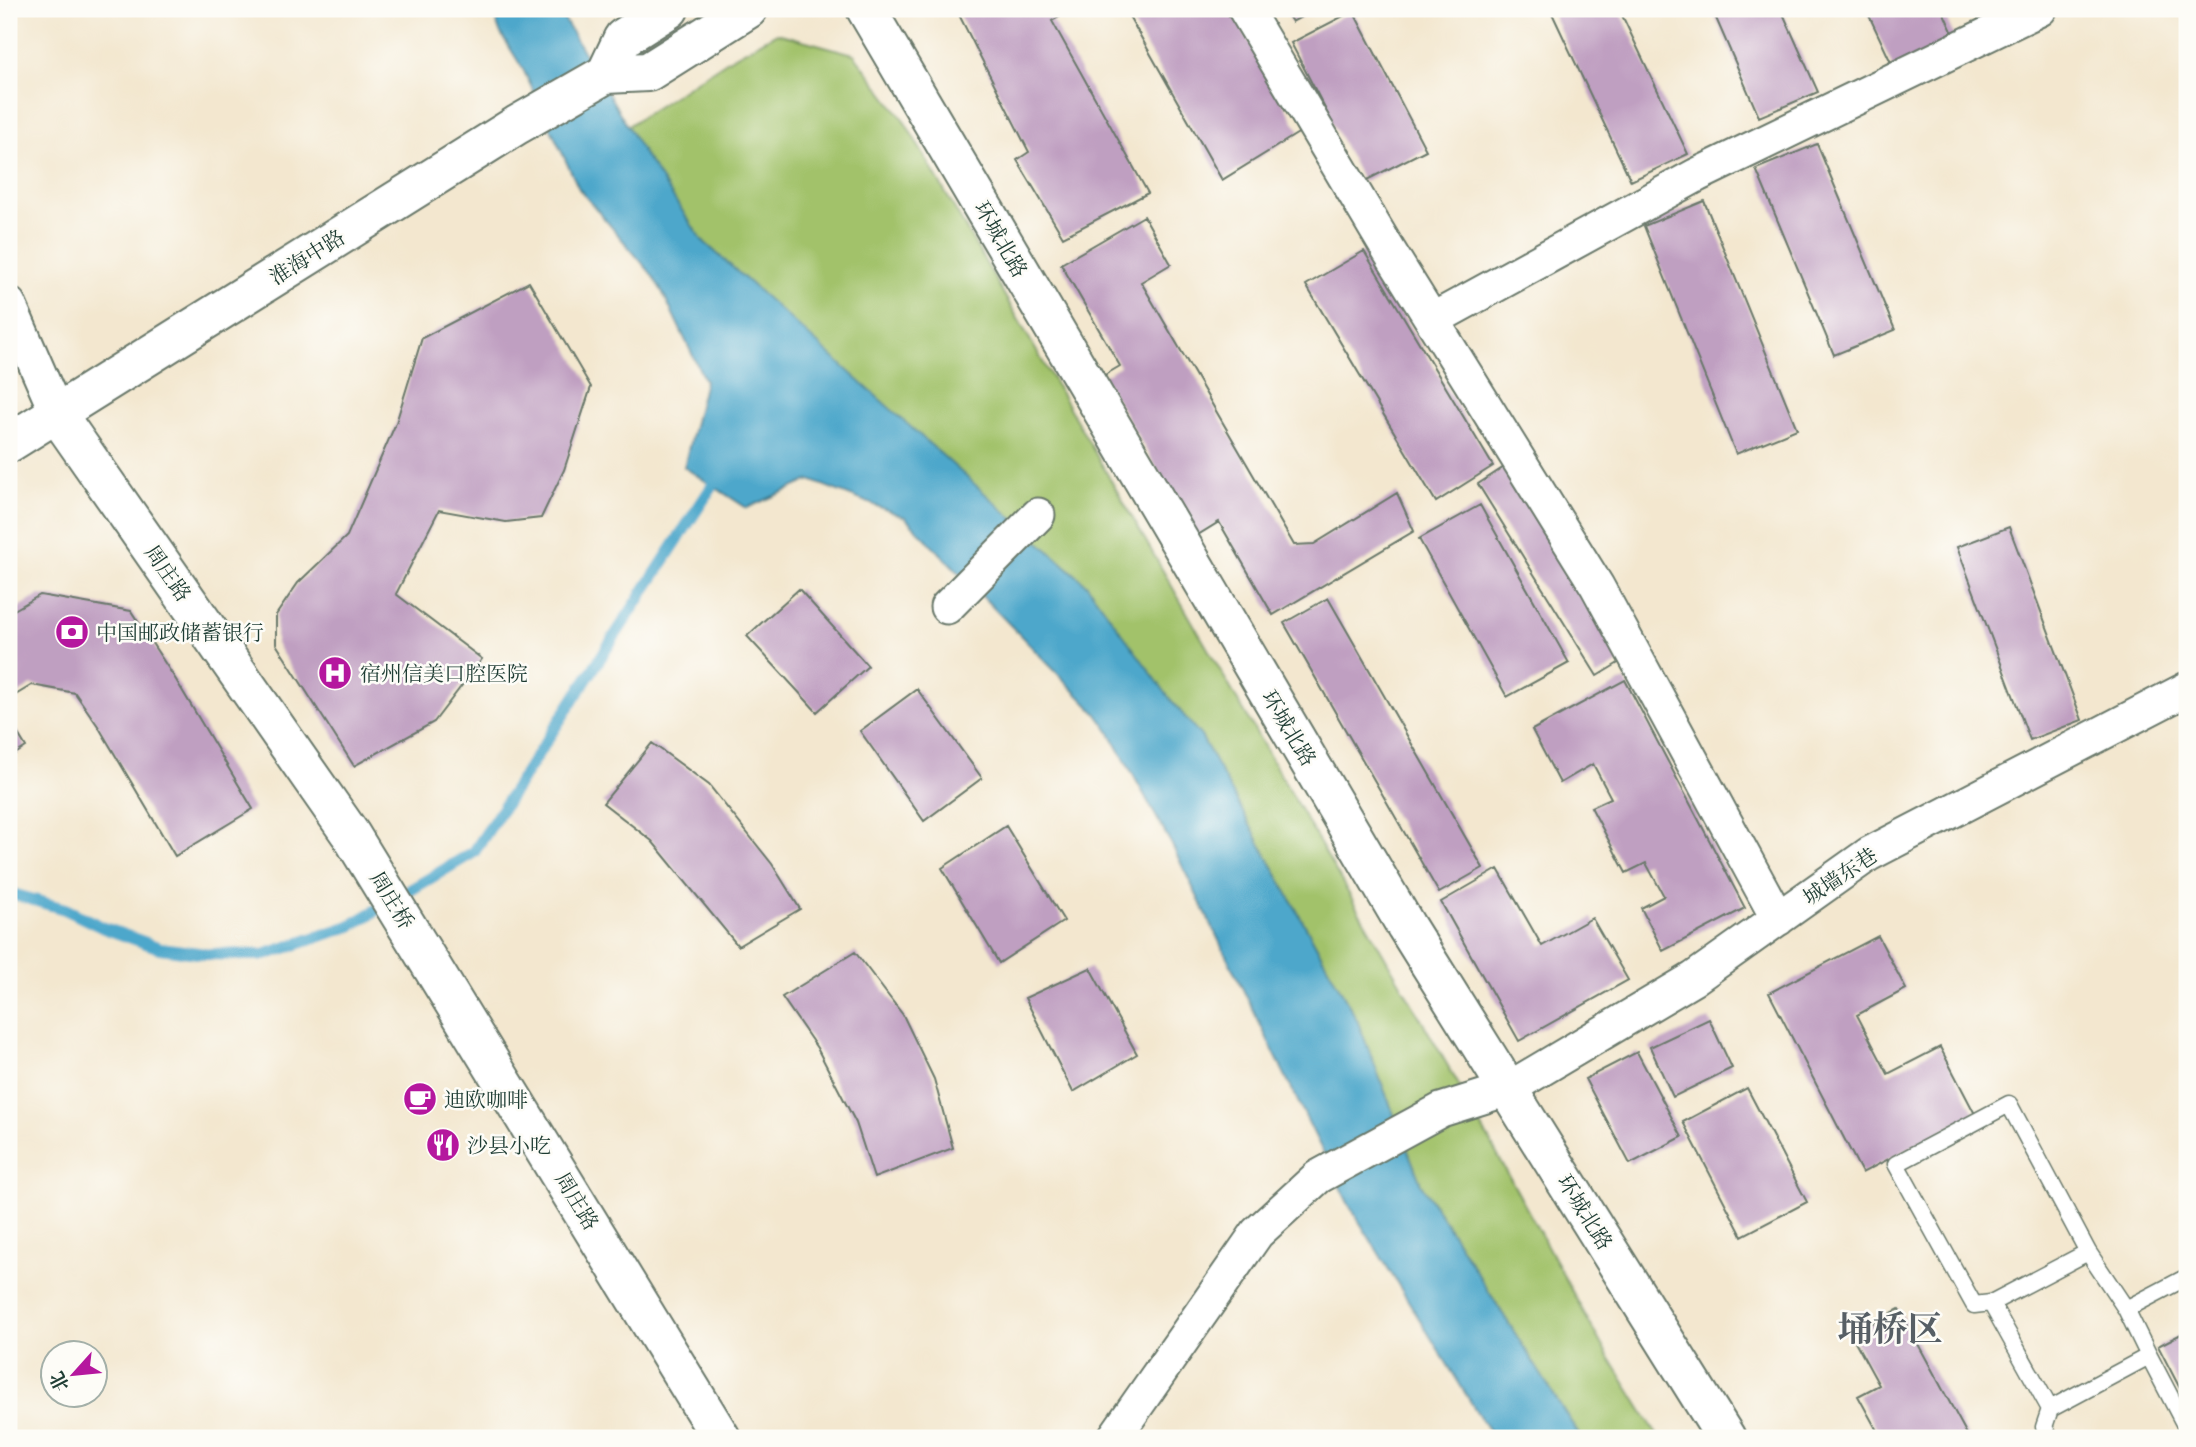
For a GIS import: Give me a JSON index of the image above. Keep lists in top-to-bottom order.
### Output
{
  "streets": {
    "main road": [
      "环城北路",
      "淮海中路",
      "周庄路",
      "周庄桥"
    ],
    "street": ["城墙东巷"]
  },
  "crossings": [
    ["环城北路", "城墙东巷"],
    ["淮海中路", "周庄路"],
    ["周庄路", "周庄桥"]
  ],
  "districts": ["埇桥区"],
  "places": {
    "bank": ["中国邮政储蓄银行"],
    "hospital": ["宿州信美口腔医院"],
    "cafe": ["迪欧咖啡"],
    "restaurant": ["沙县小吃"]
  },
  "north": "bottom left"
}
